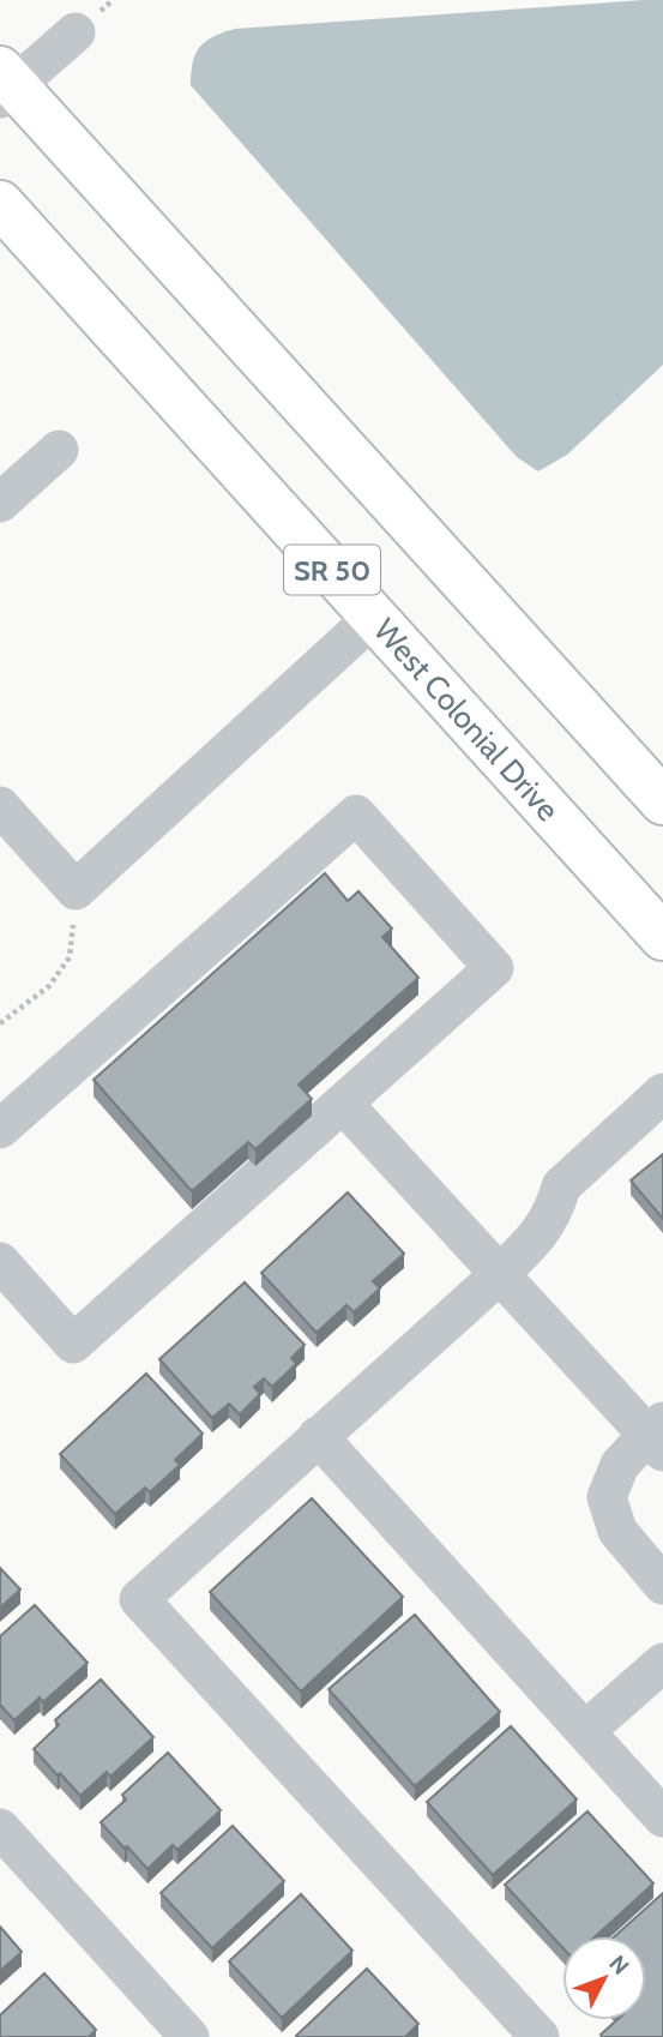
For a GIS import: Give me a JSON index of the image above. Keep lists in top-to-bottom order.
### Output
{
  "streets": {
    "highway": ["SR 50", "West Colonial Drive"]
  },
  "north": "top right"
}
